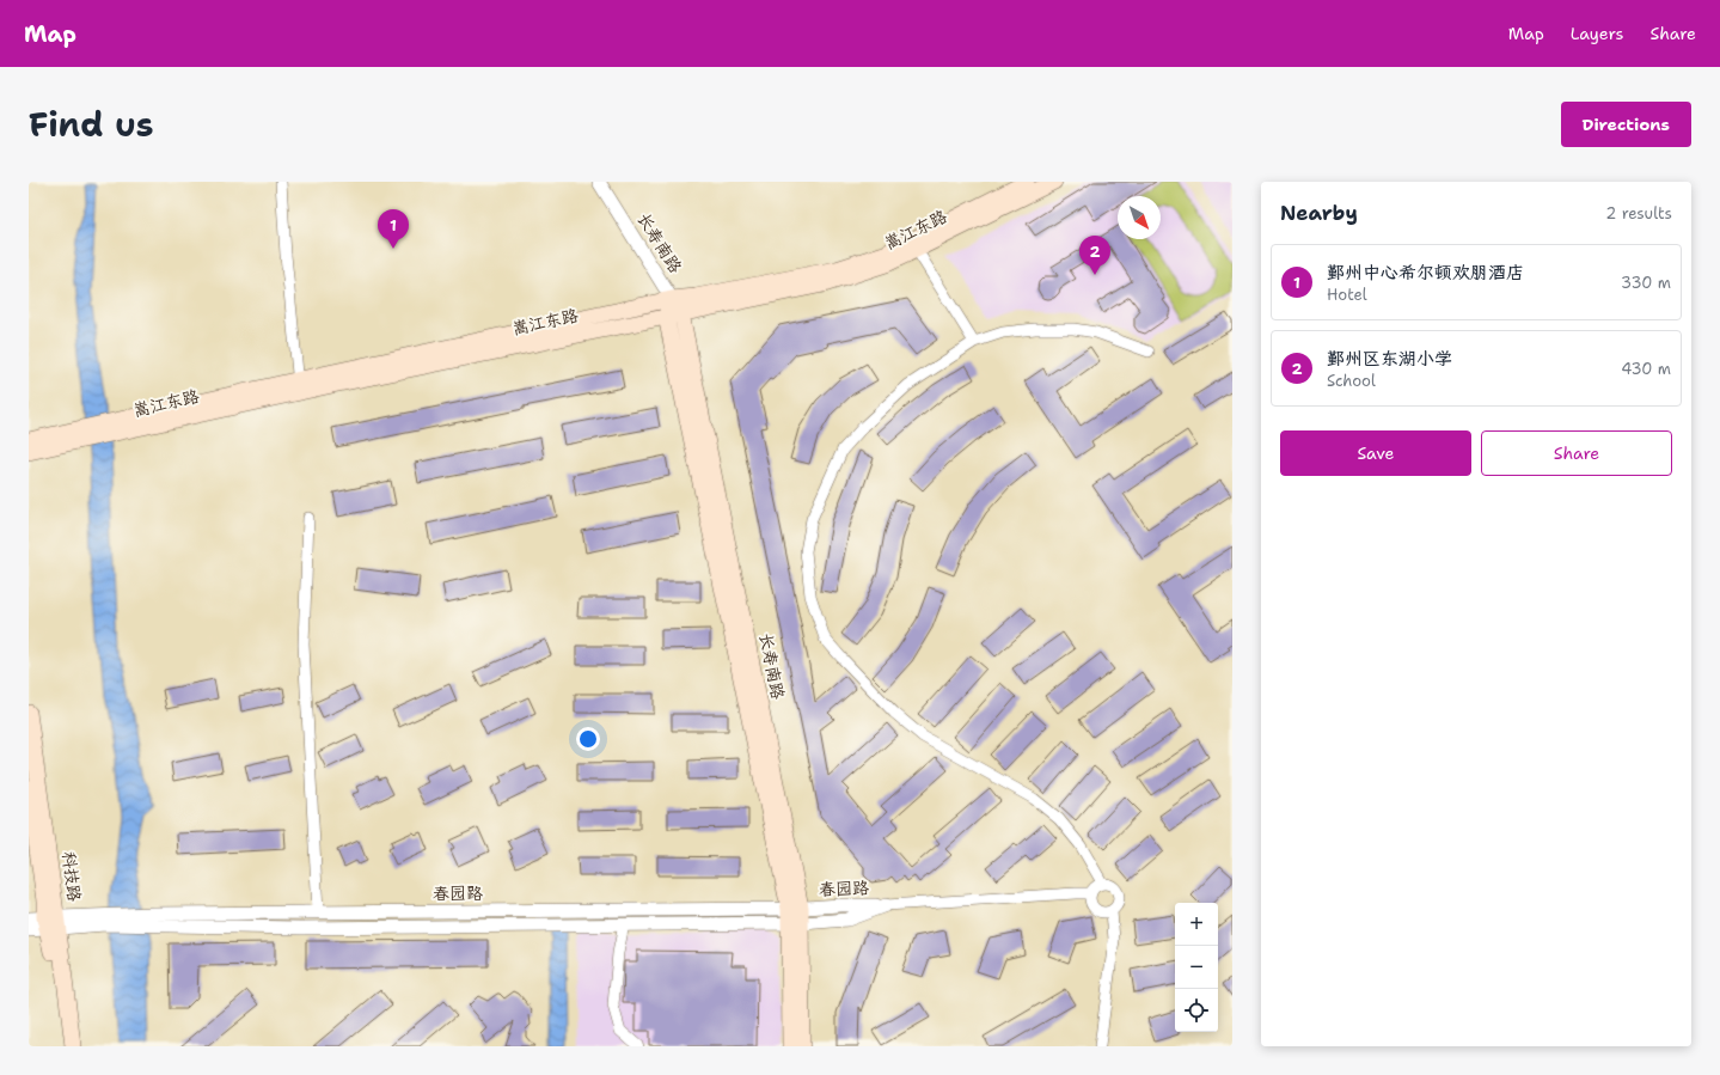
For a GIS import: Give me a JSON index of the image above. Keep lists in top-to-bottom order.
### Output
{
  "streets": {
    "main road": ["嵩江东路", "长寿南路", "科技路"],
    "street": ["春园路"]
  },
  "crossings": [
    ["嵩江东路", "长寿南路"],
    ["长寿南路", "春园路"],
    ["科技路", "春园路"]
  ],
  "north": "bottom right",
  "page": {
    "header": "Map",
    "nav": ["Map", "Layers", "Share"],
    "title": "Find us",
    "buttons": [
      "Directions",
      ["Save", "Share"]
    ],
    "heading": ["Nearby", "2 results"],
    "pins": ["1", "2"],
    "list": [
      {
        "mark": "1",
        "name": "鄞州中心希尔顿欢朋酒店",
        "note": "Hotel",
        "value": "330 m"
      },
      {
        "mark": "2",
        "name": "鄞州区东湖小学",
        "note": "School",
        "value": "430 m"
      }
    ],
    "map_buttons": ["+", "−"]
  }
}
